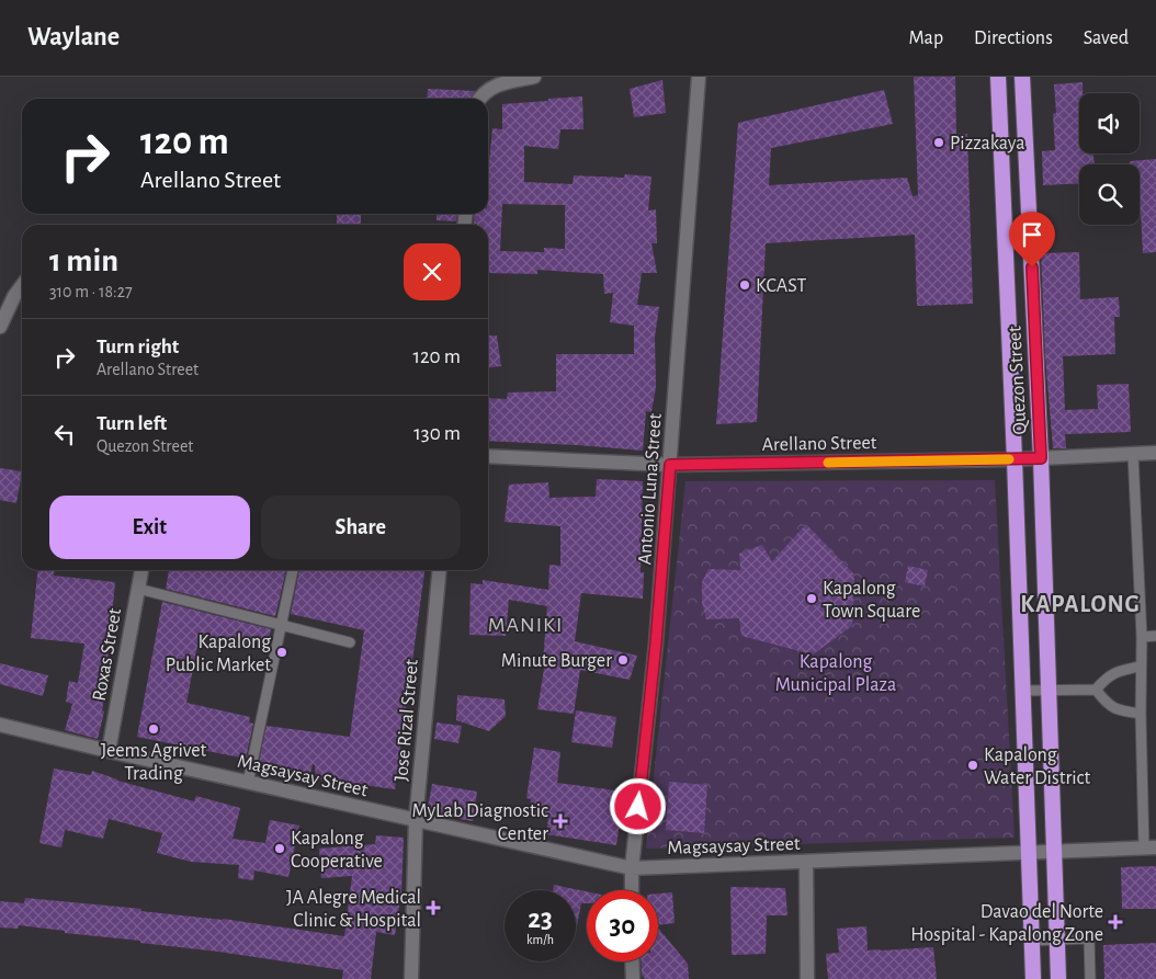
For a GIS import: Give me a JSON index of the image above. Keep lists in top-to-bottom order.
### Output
{
  "streets": {
    "highway": ["Quezon Street"],
    "street": [
      "Arellano Street",
      "Antonio Luna Street",
      "Roxas Street",
      "Jose Rizal Street",
      "Magsaysay Street"
    ]
  },
  "crossings": [
    ["Quezon Street", "Arellano Street"],
    ["Quezon Street", "Magsaysay Street"],
    ["Arellano Street", "Antonio Luna Street"],
    ["Antonio Luna Street", "Magsaysay Street"],
    ["Roxas Street", "Magsaysay Street"],
    ["Jose Rizal Street", "Magsaysay Street"]
  ],
  "districts": ["KAPALONG", "MANIKI"],
  "parks": ["Kapalong Municipal Plaza"],
  "places": {
    "other": [
      "Pizzakaya",
      "KCAST",
      "Kapalong Town Square",
      "Kapalong Public Market",
      "Minute Burger",
      "Jeems Agrivet Trading",
      "Kapalong Water District",
      "Kapalong Cooperative"
    ],
    "health": ["MyLab Diagnostic Center", "JA Alegre Medical Clinic & Hospital", "Davao del Norte Hospital - Kapalong Zone"]
  },
  "page": {
    "header": "Waylane",
    "nav": ["Map", "Directions", "Saved"],
    "turn": ["120 m", "Arellano Street"],
    "heading": ["1 min", "310 m · 18:27"],
    "list": [
      {
        "name": "Turn right",
        "note": "Arellano Street",
        "value": "120 m"
      },
      {
        "name": "Turn left",
        "note": "Quezon Street",
        "value": "130 m"
      }
    ],
    "buttons": ["Exit", "Share"],
    "speed": "23 km/h",
    "limit": "30"
  }
}
